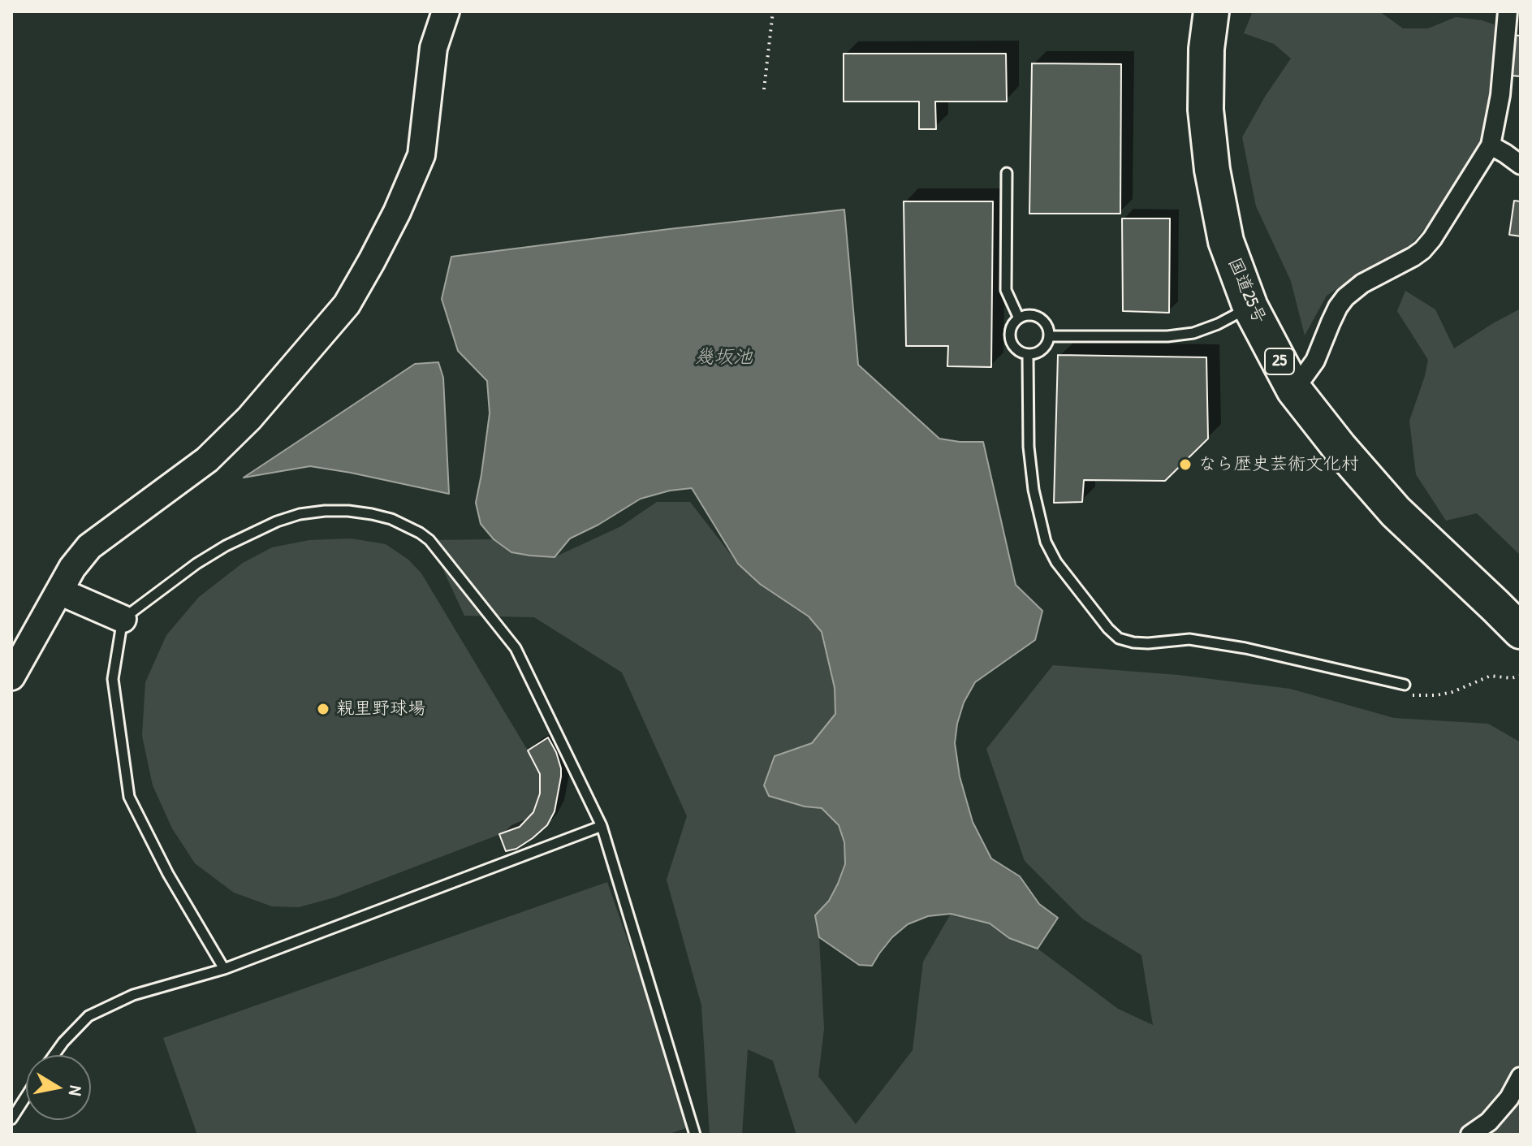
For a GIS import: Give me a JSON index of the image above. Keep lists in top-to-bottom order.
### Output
{
  "streets": {
    "highway": ["国道25号", "25"]
  },
  "water": ["幾坂池"],
  "places": ["なら歴史芸術文化村", "親里野球場"],
  "north": "right"
}
